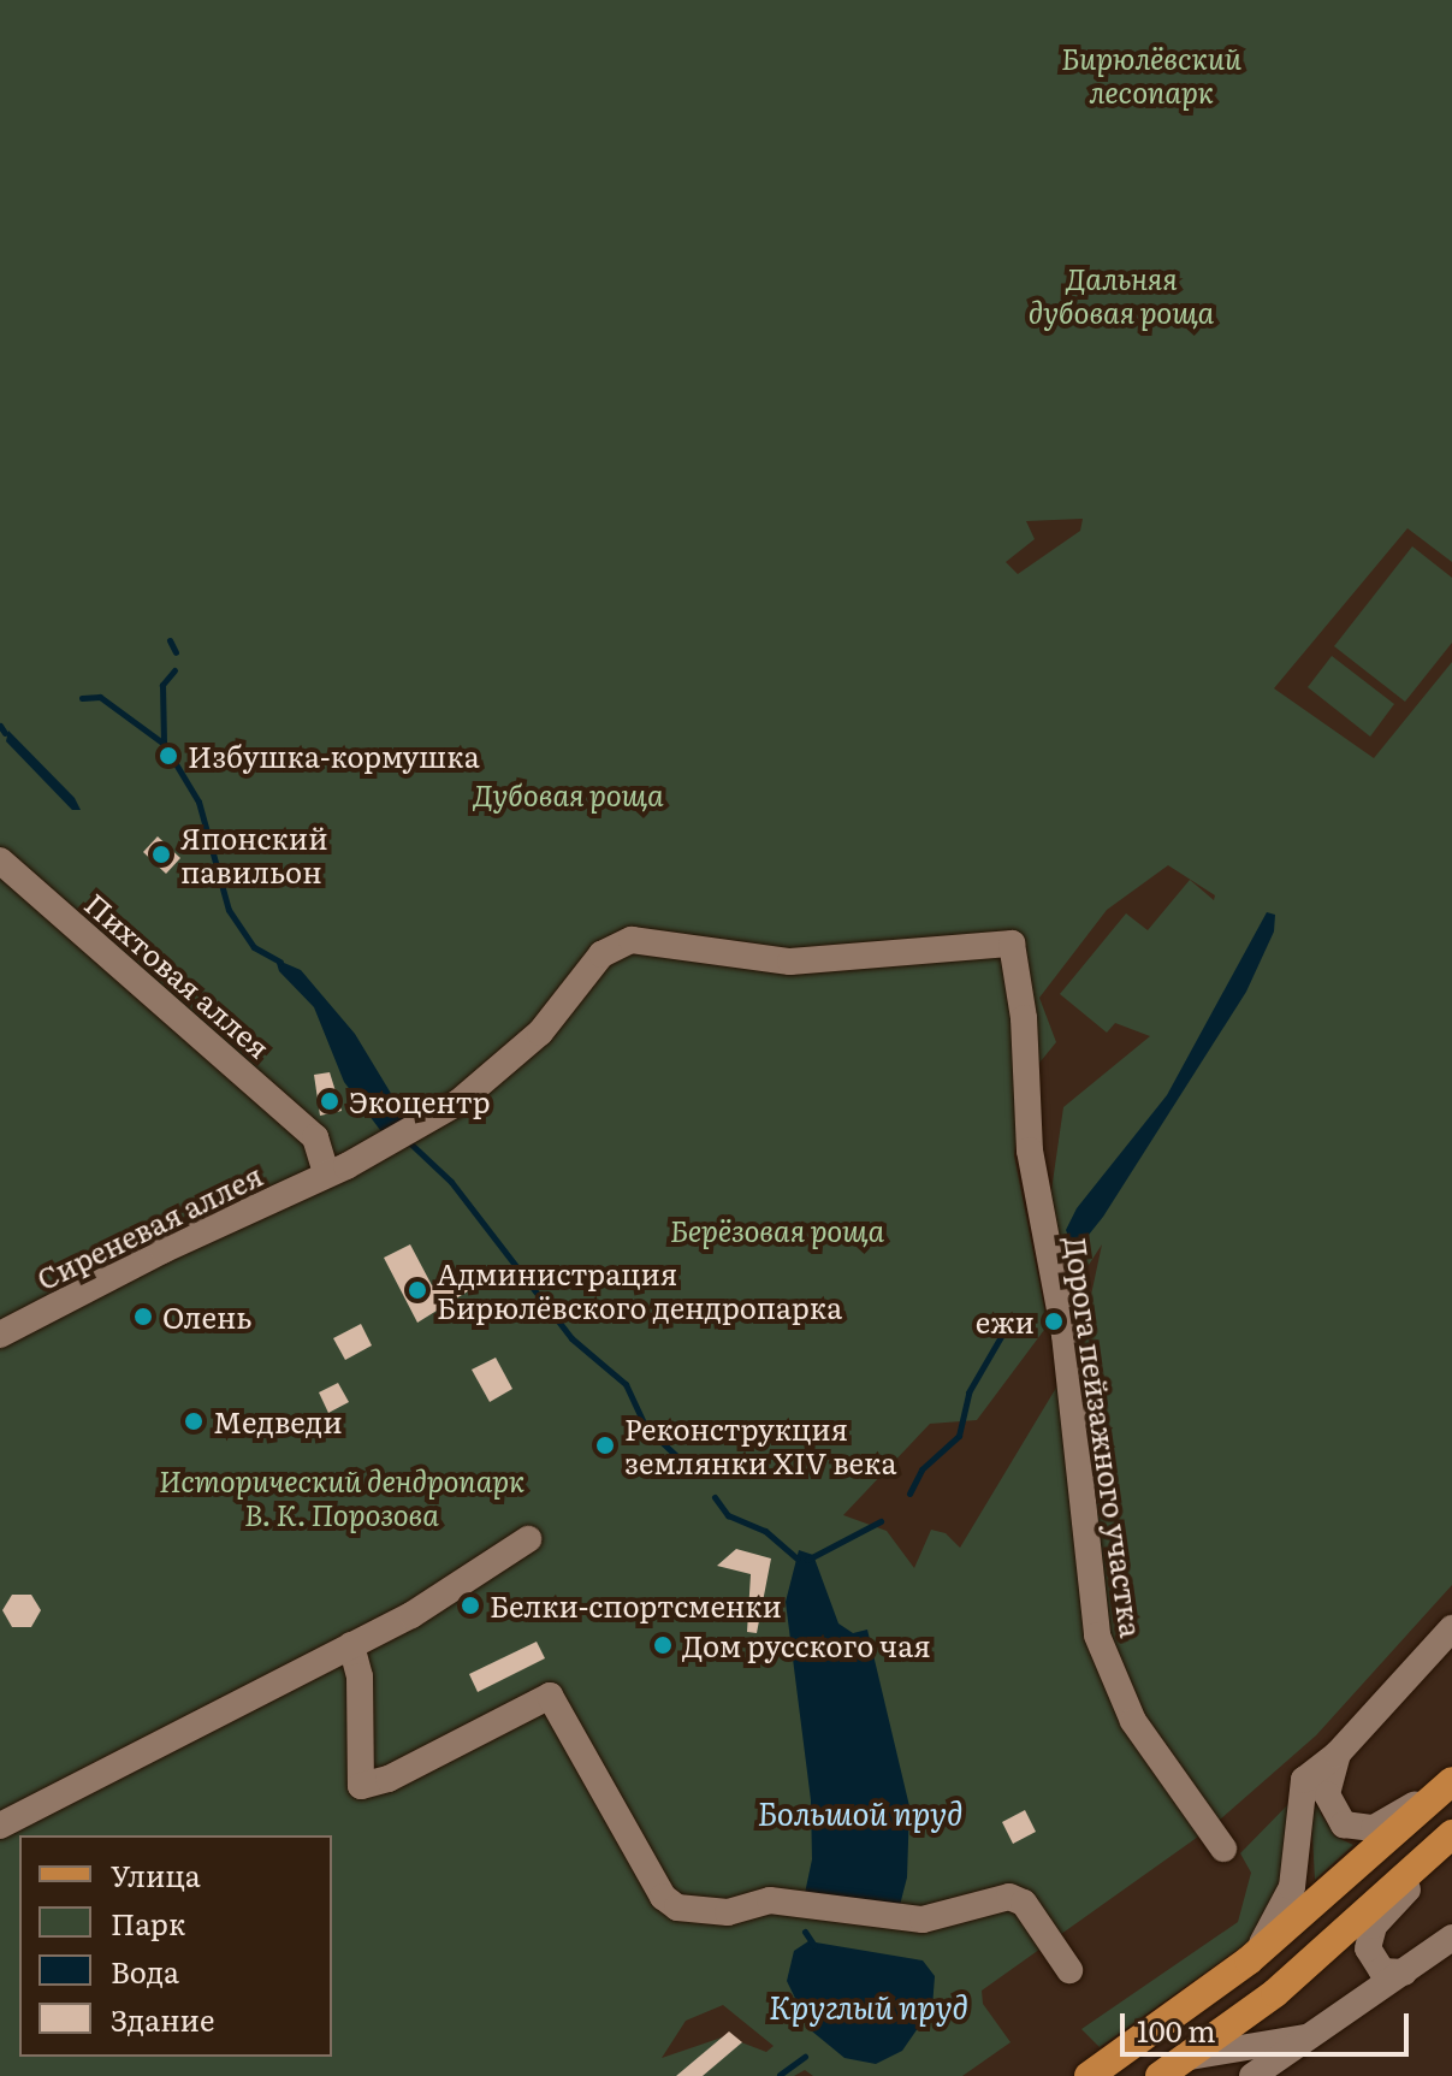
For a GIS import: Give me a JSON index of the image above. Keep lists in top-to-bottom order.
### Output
{
  "streets": {
    "street": ["Пихтовая аллея", "Сиреневая аллея", "Дорога пейзажного участка"]
  },
  "crossings": [
    ["Сиреневая аллея", "Дорога пейзажного участка"]
  ],
  "water": ["Большой пруд", "Круглый пруд"],
  "parks": [
    "Бирюлёвский лесопарк",
    "Дальняя дубовая роща",
    "Дубовая роща",
    "Берёзовая роща",
    "Исторический дендропарк В. К. Порозова"
  ],
  "places": [
    "Избушка-кормушка",
    "Японcкий павильон",
    "Экоцентр",
    "Администрация Бирюлёвского дендропарка",
    "Олень",
    "ежи",
    "Медведи",
    "Реконструкция землянки XIV века",
    "Белки-спортсменки",
    "Дом русского чая"
  ],
  "legend": [
    "Улица",
    "Парк",
    "Вода",
    "Здание"
  ],
  "scale_bar": "100 m"
}
